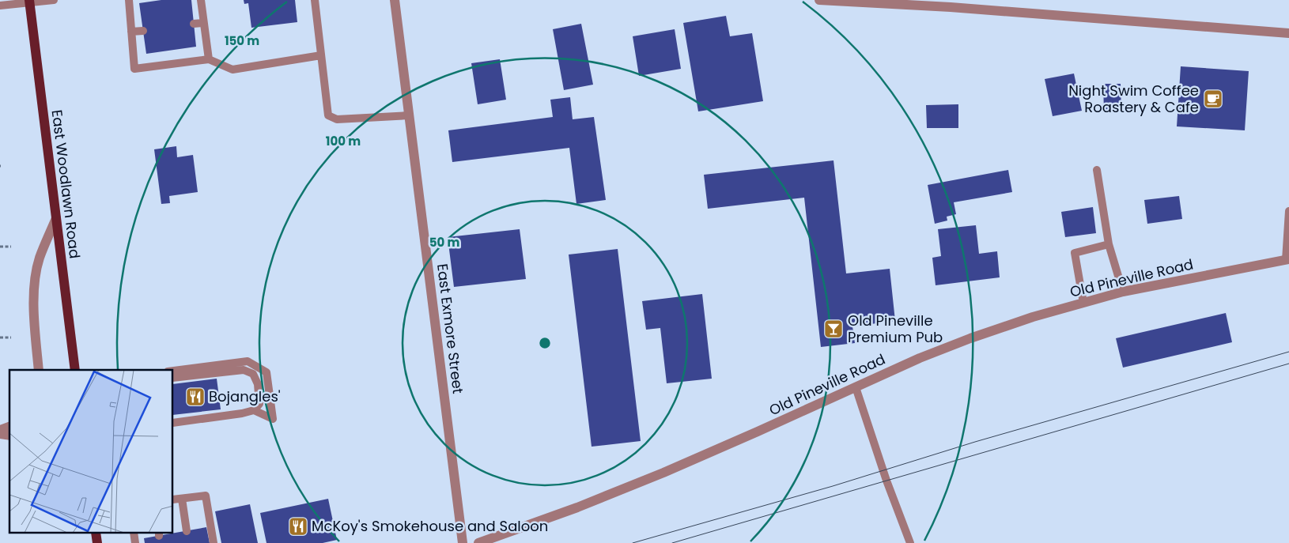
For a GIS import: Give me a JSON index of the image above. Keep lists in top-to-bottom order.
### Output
{
  "streets": {
    "main road": ["East Woodlawn Road"],
    "street": ["Old Pineville Road", "East Exmore Street"]
  },
  "places": {
    "cafe": ["Night Swim Coffee Roastery & Cafe"],
    "bar": ["Old Pineville Premium Pub"],
    "restaurant": ["Bojangles'", "McKoy's Smokehouse and Saloon"]
  },
  "rings": ["150 m", "100 m", "50 m"]
}
